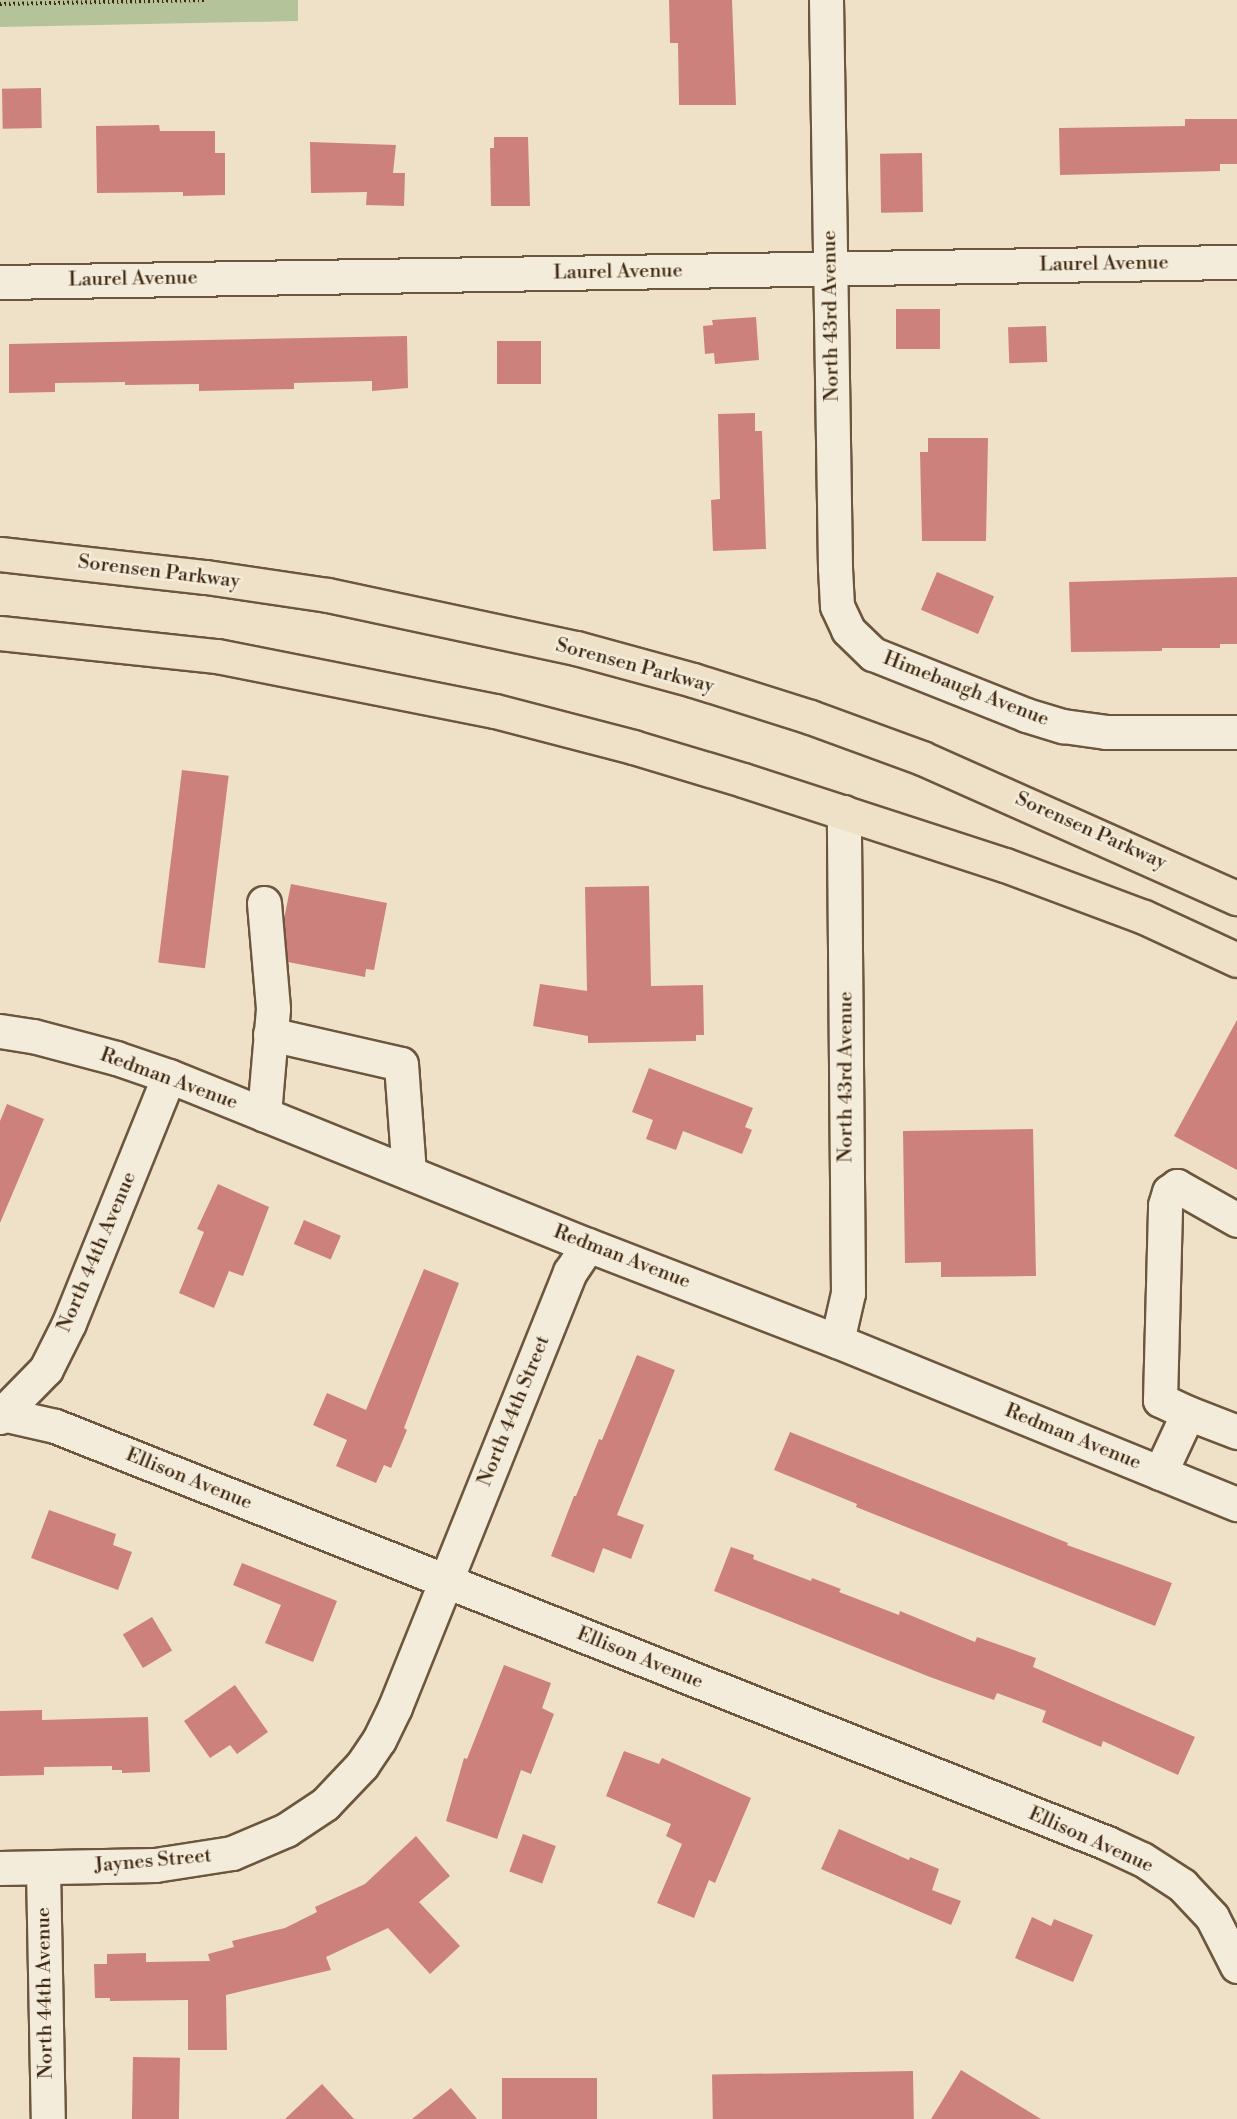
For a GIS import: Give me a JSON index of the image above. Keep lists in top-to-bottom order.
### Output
{
  "streets": {
    "main road": ["Sorensen Parkway"],
    "street": [
      "Laurel Avenue",
      "North 43rd Avenue",
      "Himebaugh Avenue",
      "Redman Avenue",
      "North 44th Avenue",
      "North 44th Street",
      "Ellison Avenue",
      "Jaynes Street"
    ]
  },
  "crossings": [
    ["Laurel Avenue", "North 43rd Avenue"],
    ["North 43rd Avenue", "Himebaugh Avenue"],
    ["North 43rd Avenue", "Redman Avenue"],
    ["Redman Avenue", "North 44th Avenue"],
    ["Redman Avenue", "North 44th Street"],
    ["North 44th Avenue", "Ellison Avenue"],
    ["North 44th Avenue", "Jaynes Street"],
    ["North 44th Street", "Ellison Avenue"],
    ["North 44th Street", "Jaynes Street"],
    ["Ellison Avenue", "Jaynes Street"]
  ]
}
